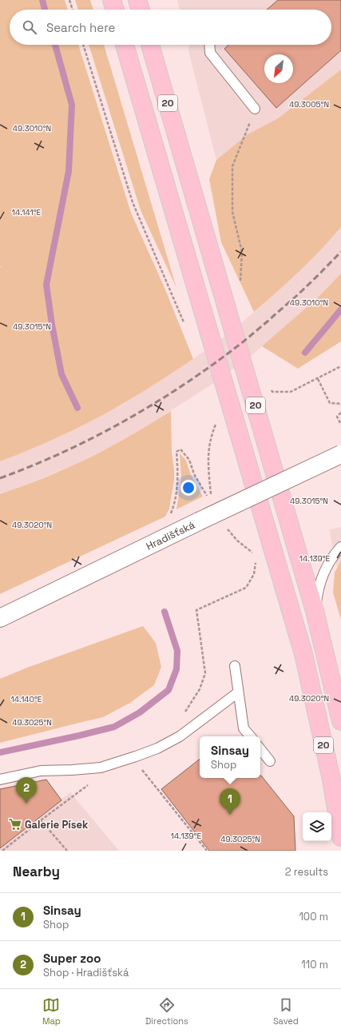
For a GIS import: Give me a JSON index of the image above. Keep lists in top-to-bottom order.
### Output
{
  "streets": {
    "highway": ["20"],
    "street": ["Hradišťská"]
  },
  "places": {
    "supermarket": ["Galerie Písek"]
  },
  "north": "bottom left",
  "page": {
    "search": "Search here",
    "popup": ["Sinsay", "Shop"],
    "pins": ["2", "1"],
    "heading": ["Nearby", "2 results"],
    "list": [
      {
        "mark": "1",
        "name": "Sinsay",
        "note": "Shop",
        "value": "100 m"
      },
      {
        "mark": "2",
        "name": "Super zoo",
        "note": "Shop · Hradišťská",
        "value": "110 m"
      }
    ],
    "nav": ["Map", "Directions", "Saved"]
  },
  "coordinates": [
    "49.3005°N",
    "49.3010°N",
    "14.141°E",
    "49.3015°N",
    "49.3020°N",
    "14.139°E",
    "14.140°E",
    "49.3025°N"
  ]
}
